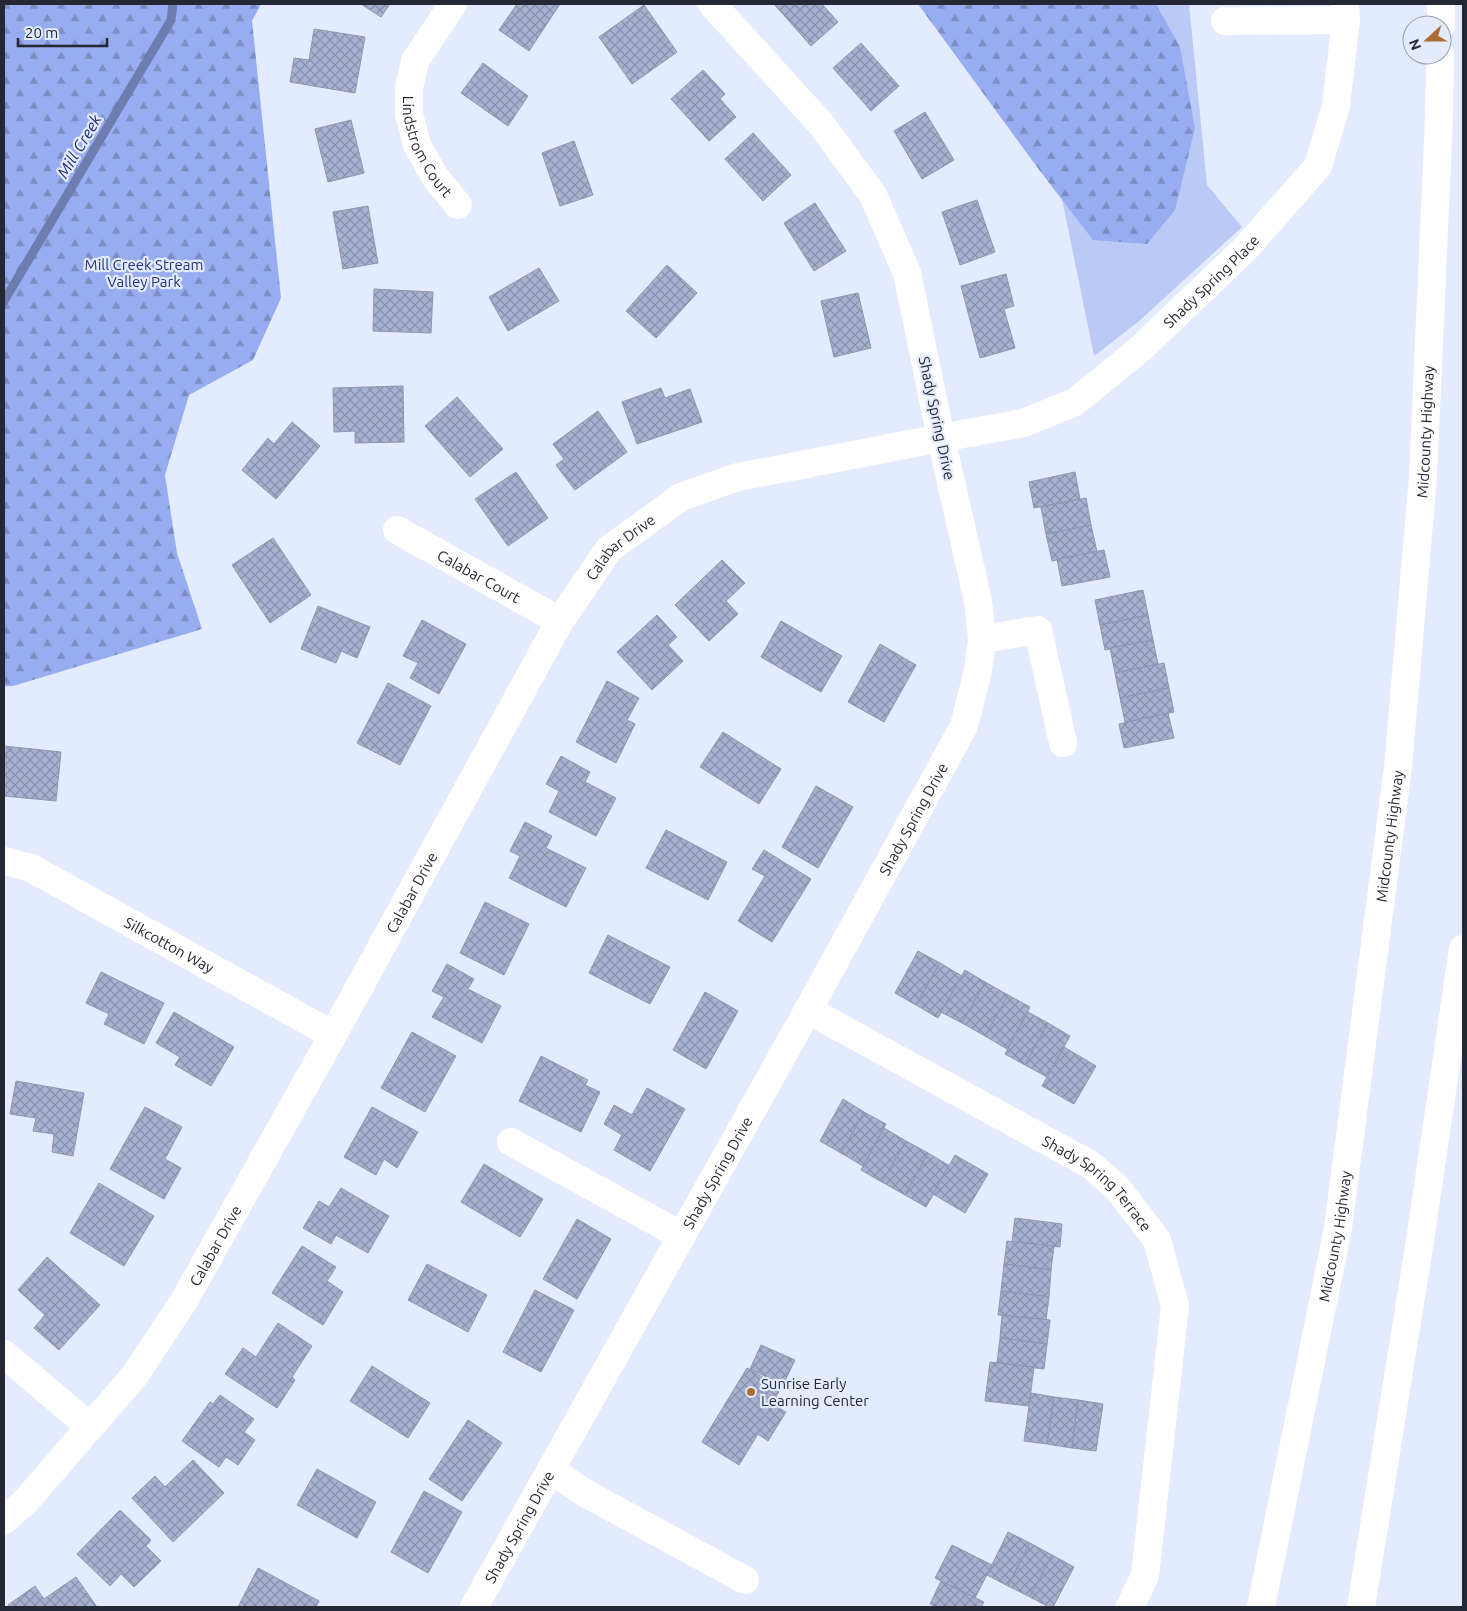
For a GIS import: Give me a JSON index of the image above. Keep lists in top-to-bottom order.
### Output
{
  "streets": {
    "street": [
      "Lindstrom Court",
      "Shady Spring Place",
      "Shady Spring Drive",
      "Midcounty Highway",
      "Calabar Drive",
      "Calabar Court",
      "Silkcotton Way",
      "Shady Spring Terrace"
    ]
  },
  "crossings": [
    ["Shady Spring Place", "Shady Spring Drive"],
    ["Shady Spring Place", "Calabar Drive"],
    ["Shady Spring Drive", "Calabar Drive"],
    ["Shady Spring Drive", "Shady Spring Terrace"],
    ["Calabar Drive", "Calabar Court"],
    ["Calabar Drive", "Silkcotton Way"]
  ],
  "water": ["Mill Creek"],
  "parks": ["Mill Creek Stream Valley Park"],
  "places": ["Sunrise Early Learning Center"],
  "scale_bar": "20 m",
  "north": "left"
}
